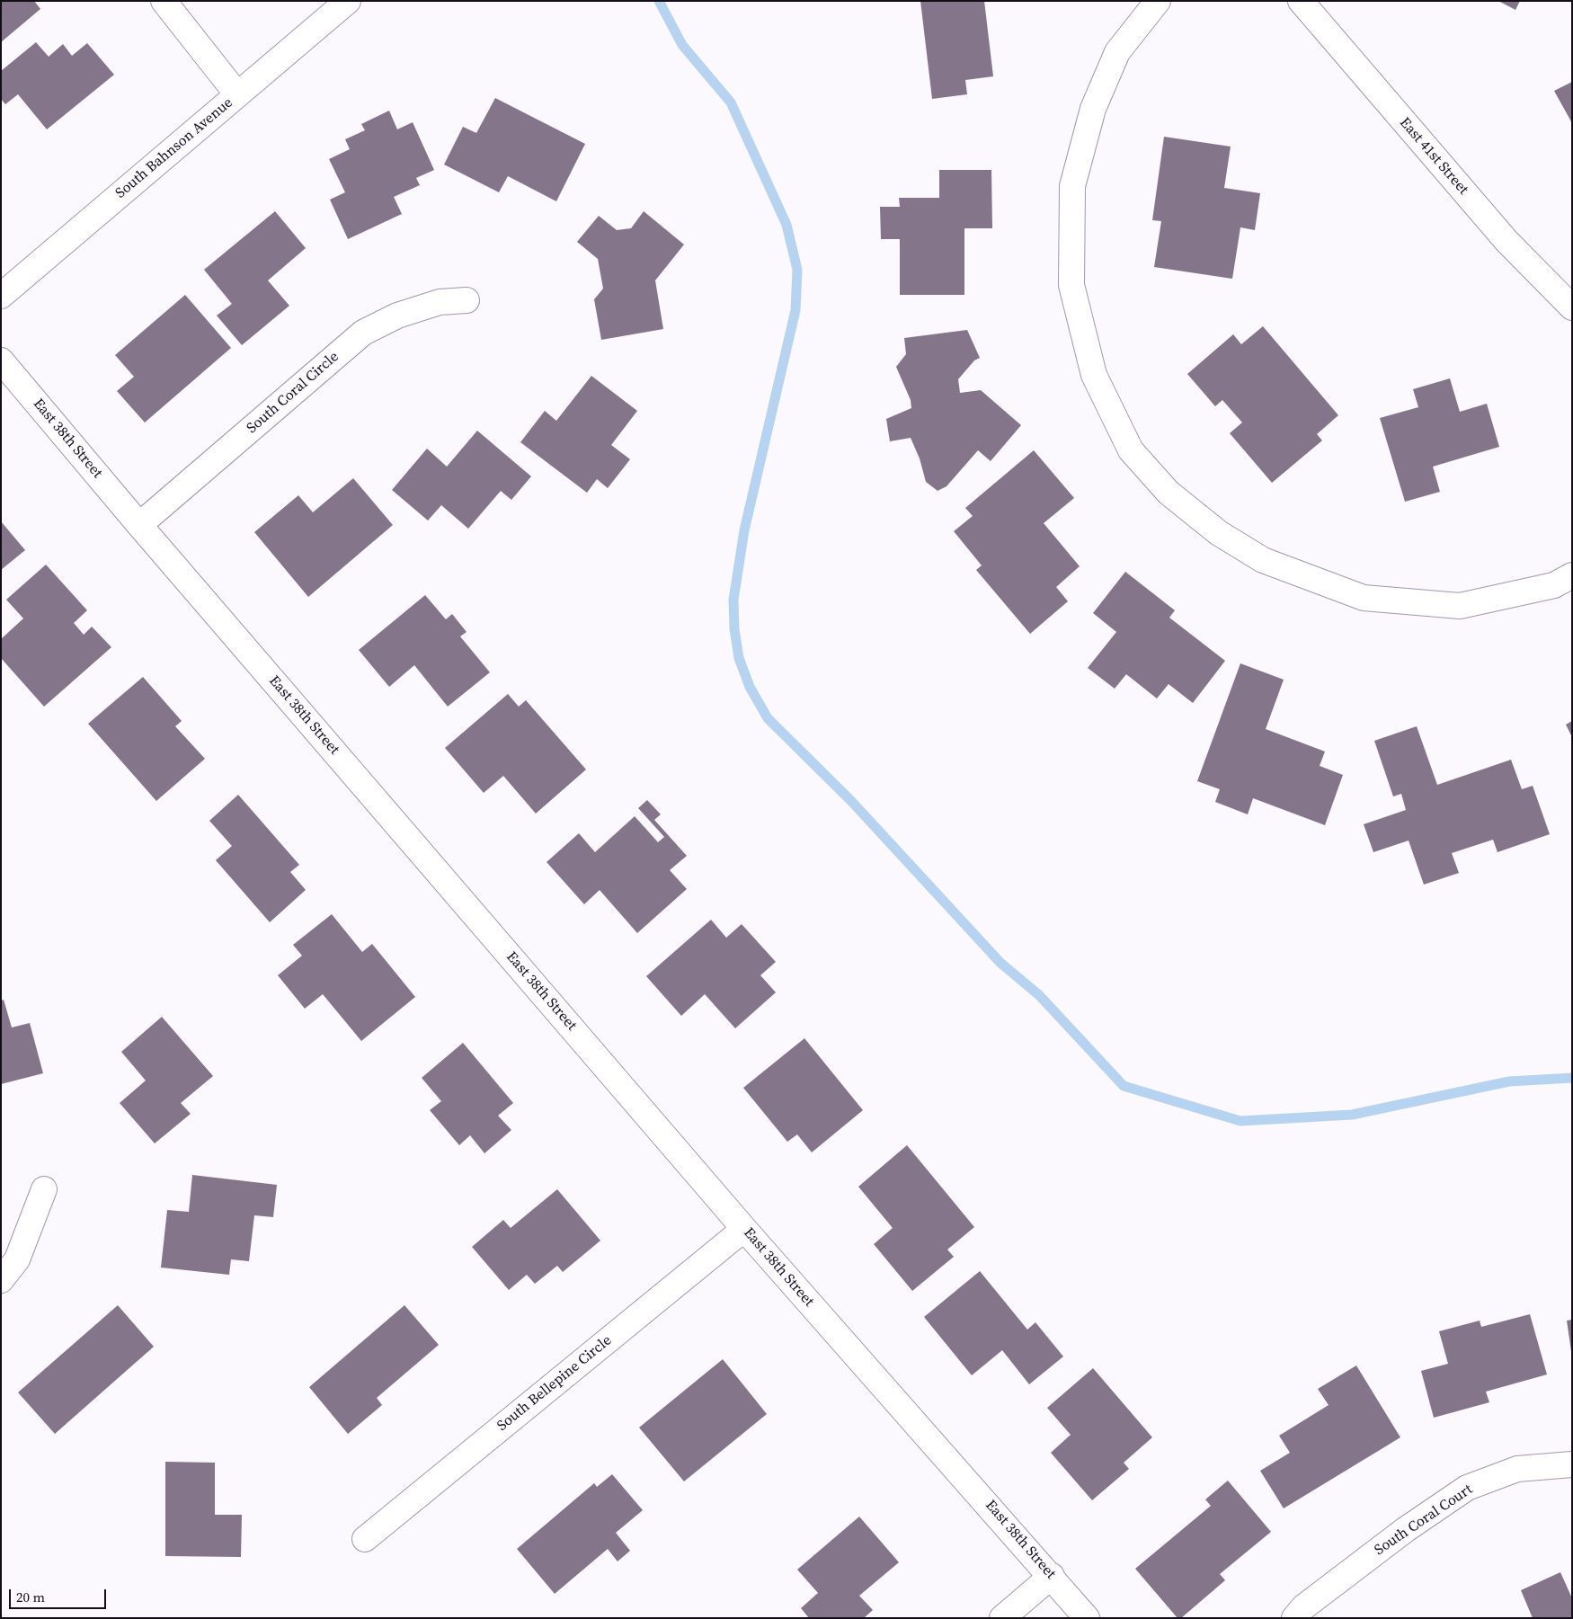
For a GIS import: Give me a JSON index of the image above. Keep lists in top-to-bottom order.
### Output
{
  "streets": {
    "street": [
      "South Bahnson Avenue",
      "East 41st Street",
      "South Coral Circle",
      "East 38th Street",
      "South Bellepine Circle",
      "South Coral Court"
    ]
  },
  "crossings": [
    ["South Coral Circle", "East 38th Street"],
    ["East 38th Street", "South Bellepine Circle"]
  ],
  "scale_bar": "20 m"
}
